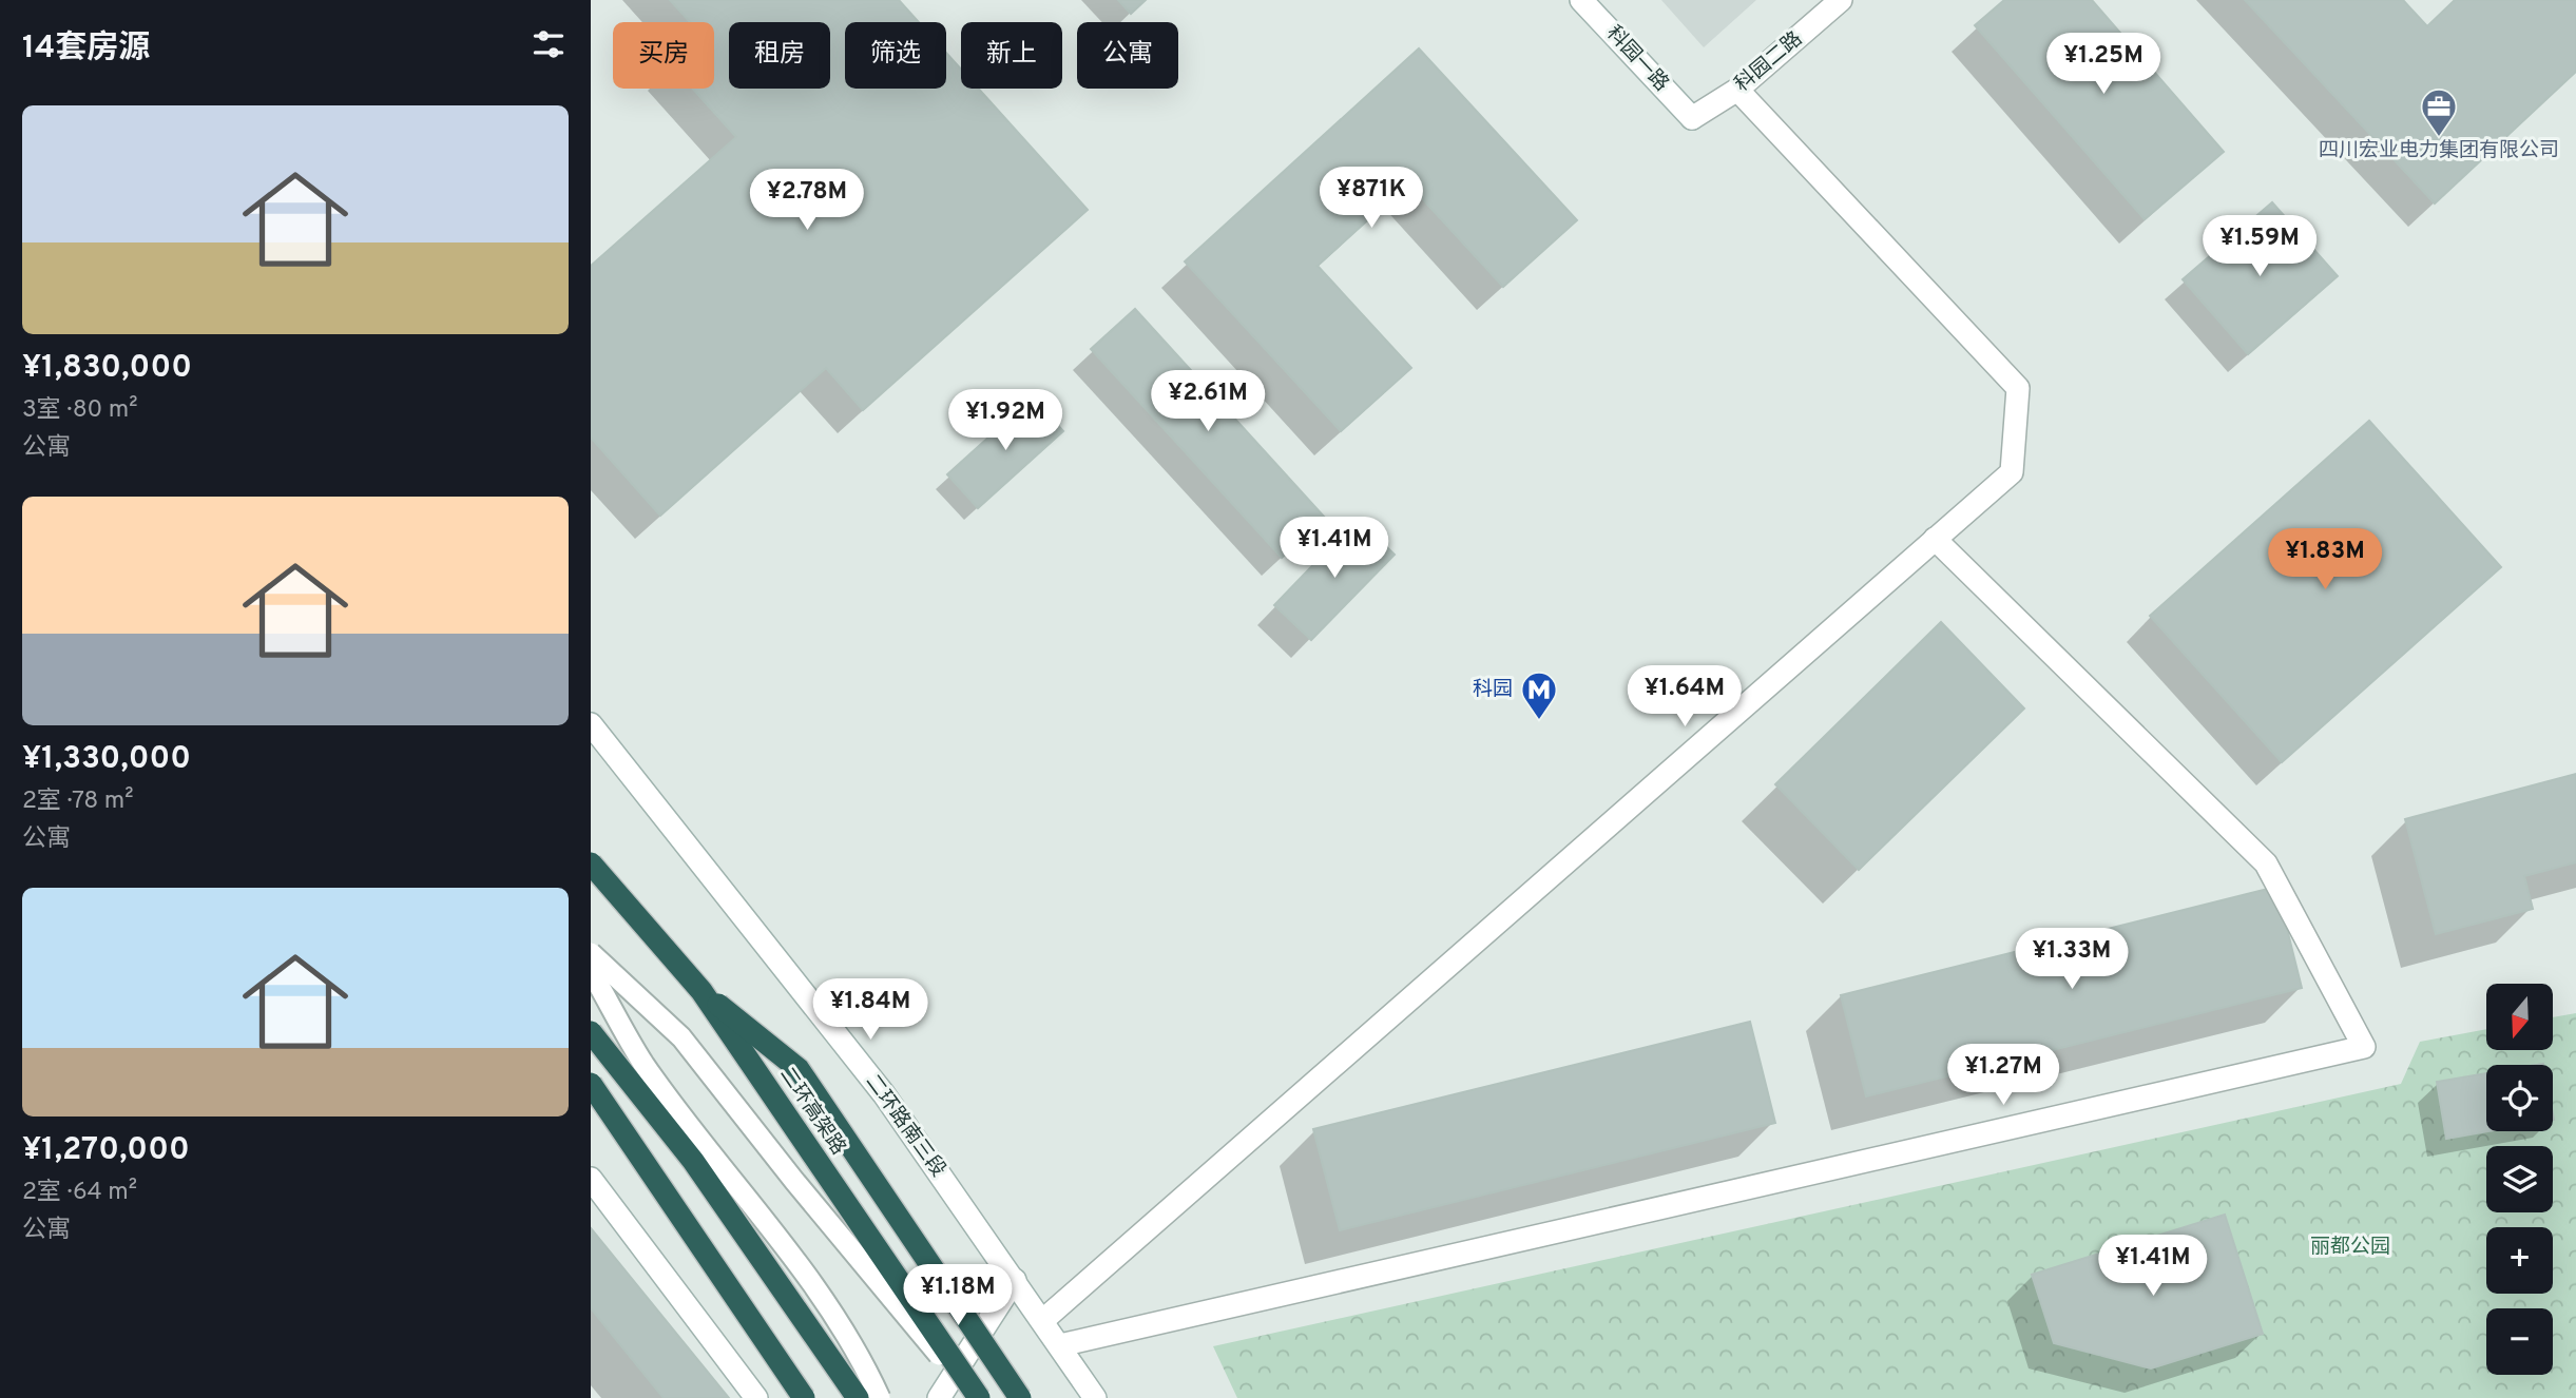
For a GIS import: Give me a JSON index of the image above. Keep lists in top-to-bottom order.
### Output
{
  "streets": {
    "highway": ["二环高架路"],
    "street": ["科园一路", "科园二路", "二环路南三段"]
  },
  "crossings": [
    ["科园一路", "科园二路"]
  ],
  "parks": ["丽都公园"],
  "places": {
    "office": ["四川宏业电力集团有限公司"],
    "metro station": ["科园"]
  },
  "north": "bottom",
  "page": {
    "heading": "14套房源",
    "chip": [
      "买房",
      "租房",
      "筛选",
      "新上",
      "公寓"
    ],
    "price": [
      "¥1.25M",
      "¥871K",
      "¥2.78M",
      "¥1.59M",
      "¥2.61M",
      "¥1.92M",
      "¥1.41M",
      "¥1.83M",
      "¥1.64M",
      "¥1.33M",
      "¥1.84M",
      "¥1.27M",
      "¥1.41M",
      "¥1.18M"
    ],
    "list": [
      {
        "name": "¥1,830,000",
        "note": "3室 · 80 m² · 公寓"
      },
      {
        "name": "¥1,330,000",
        "note": "2室 · 78 m² · 公寓"
      },
      {
        "name": "¥1,270,000",
        "note": "2室 · 64 m² · 公寓"
      }
    ],
    "map_buttons": ["+", "−"]
  }
}
